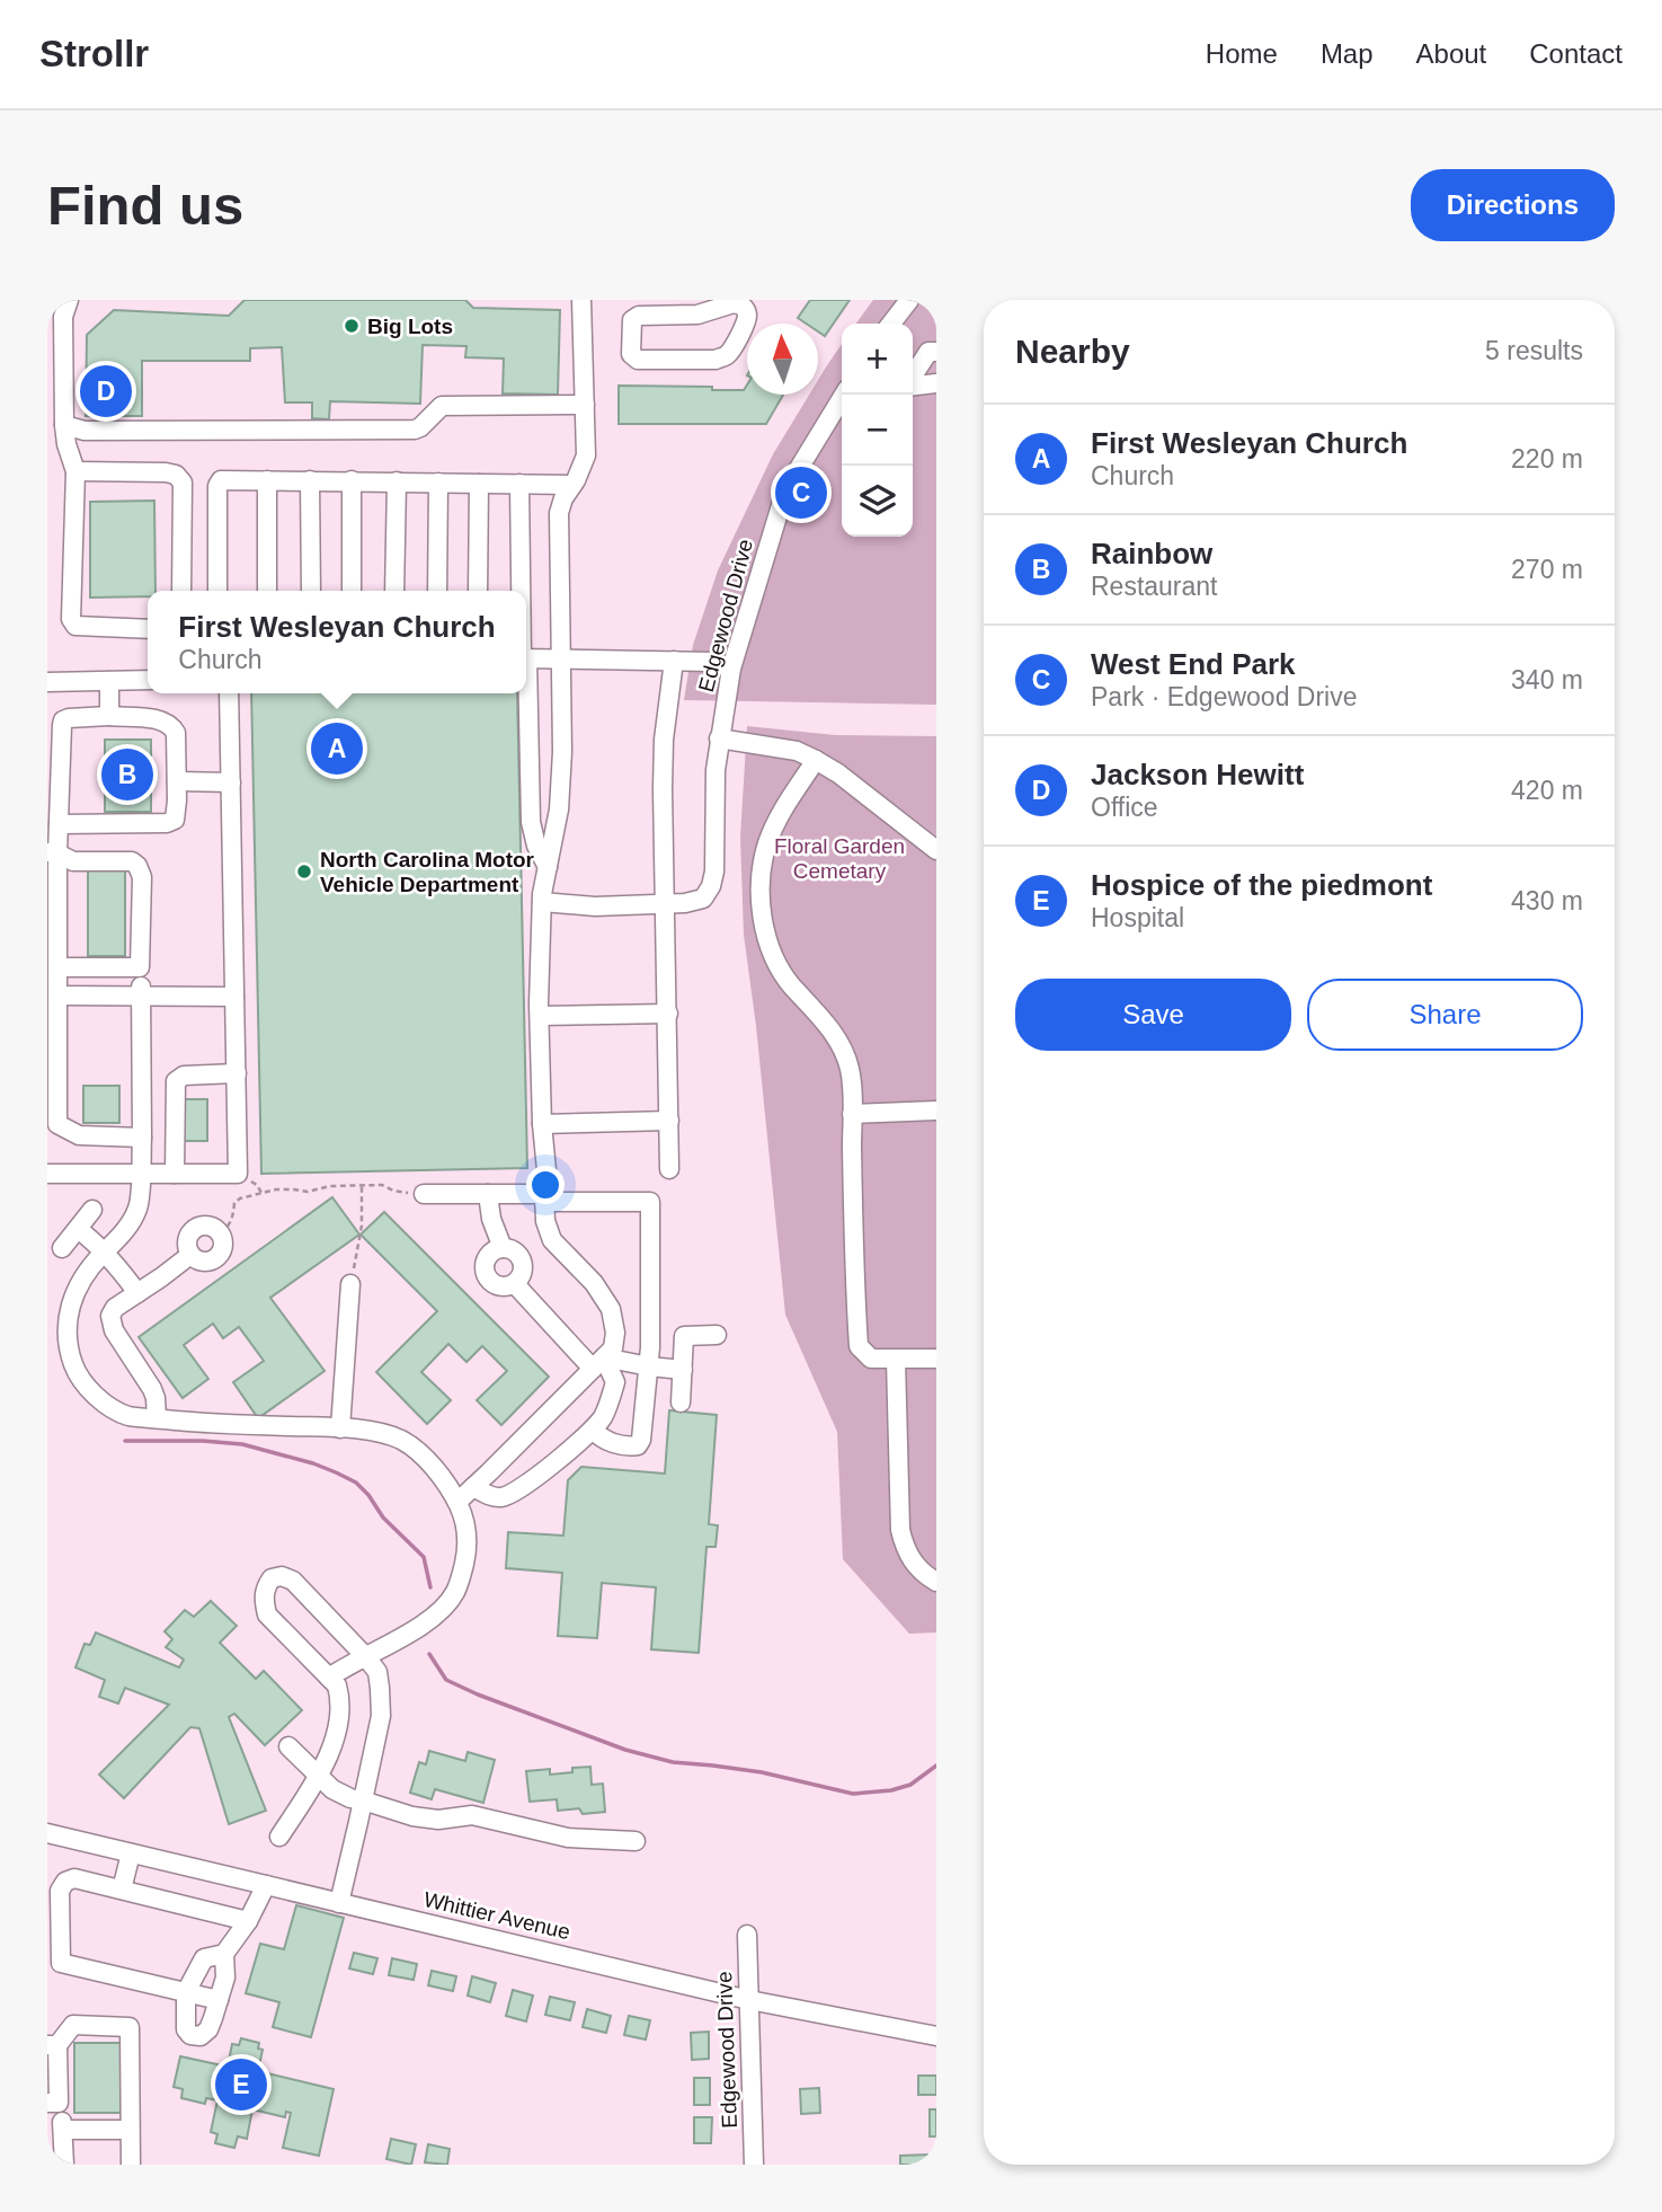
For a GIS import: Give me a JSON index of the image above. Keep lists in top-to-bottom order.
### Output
{
  "streets": {
    "street": ["Edgewood Drive", "Whittier Avenue"]
  },
  "crossings": [
    ["Edgewood Drive", "Whittier Avenue"]
  ],
  "parks": ["Floral Garden Cemetary"],
  "places": ["Big Lots", "North Carolina Motor Vehicle Department"],
  "north": "top",
  "page": {
    "header": "Strollr",
    "nav": [
      "Home",
      "Map",
      "About",
      "Contact"
    ],
    "buttons": [
      "Directions",
      ["Save", "Share"]
    ],
    "title": "Find us",
    "heading": ["Nearby", "5 results"],
    "map_buttons": ["+", "−"],
    "pins": [
      "D",
      "C",
      "A",
      "B",
      "E"
    ],
    "list": [
      {
        "mark": "A",
        "name": "First Wesleyan Church",
        "note": "Church",
        "value": "220 m"
      },
      {
        "mark": "B",
        "name": "Rainbow",
        "note": "Restaurant",
        "value": "270 m"
      },
      {
        "mark": "C",
        "name": "West End Park",
        "note": "Park · Edgewood Drive",
        "value": "340 m"
      },
      {
        "mark": "D",
        "name": "Jackson Hewitt",
        "note": "Office",
        "value": "420 m"
      },
      {
        "mark": "E",
        "name": "Hospice of the piedmont",
        "note": "Hospital",
        "value": "430 m"
      }
    ],
    "popup": ["First Wesleyan Church", "Church"]
  }
}
